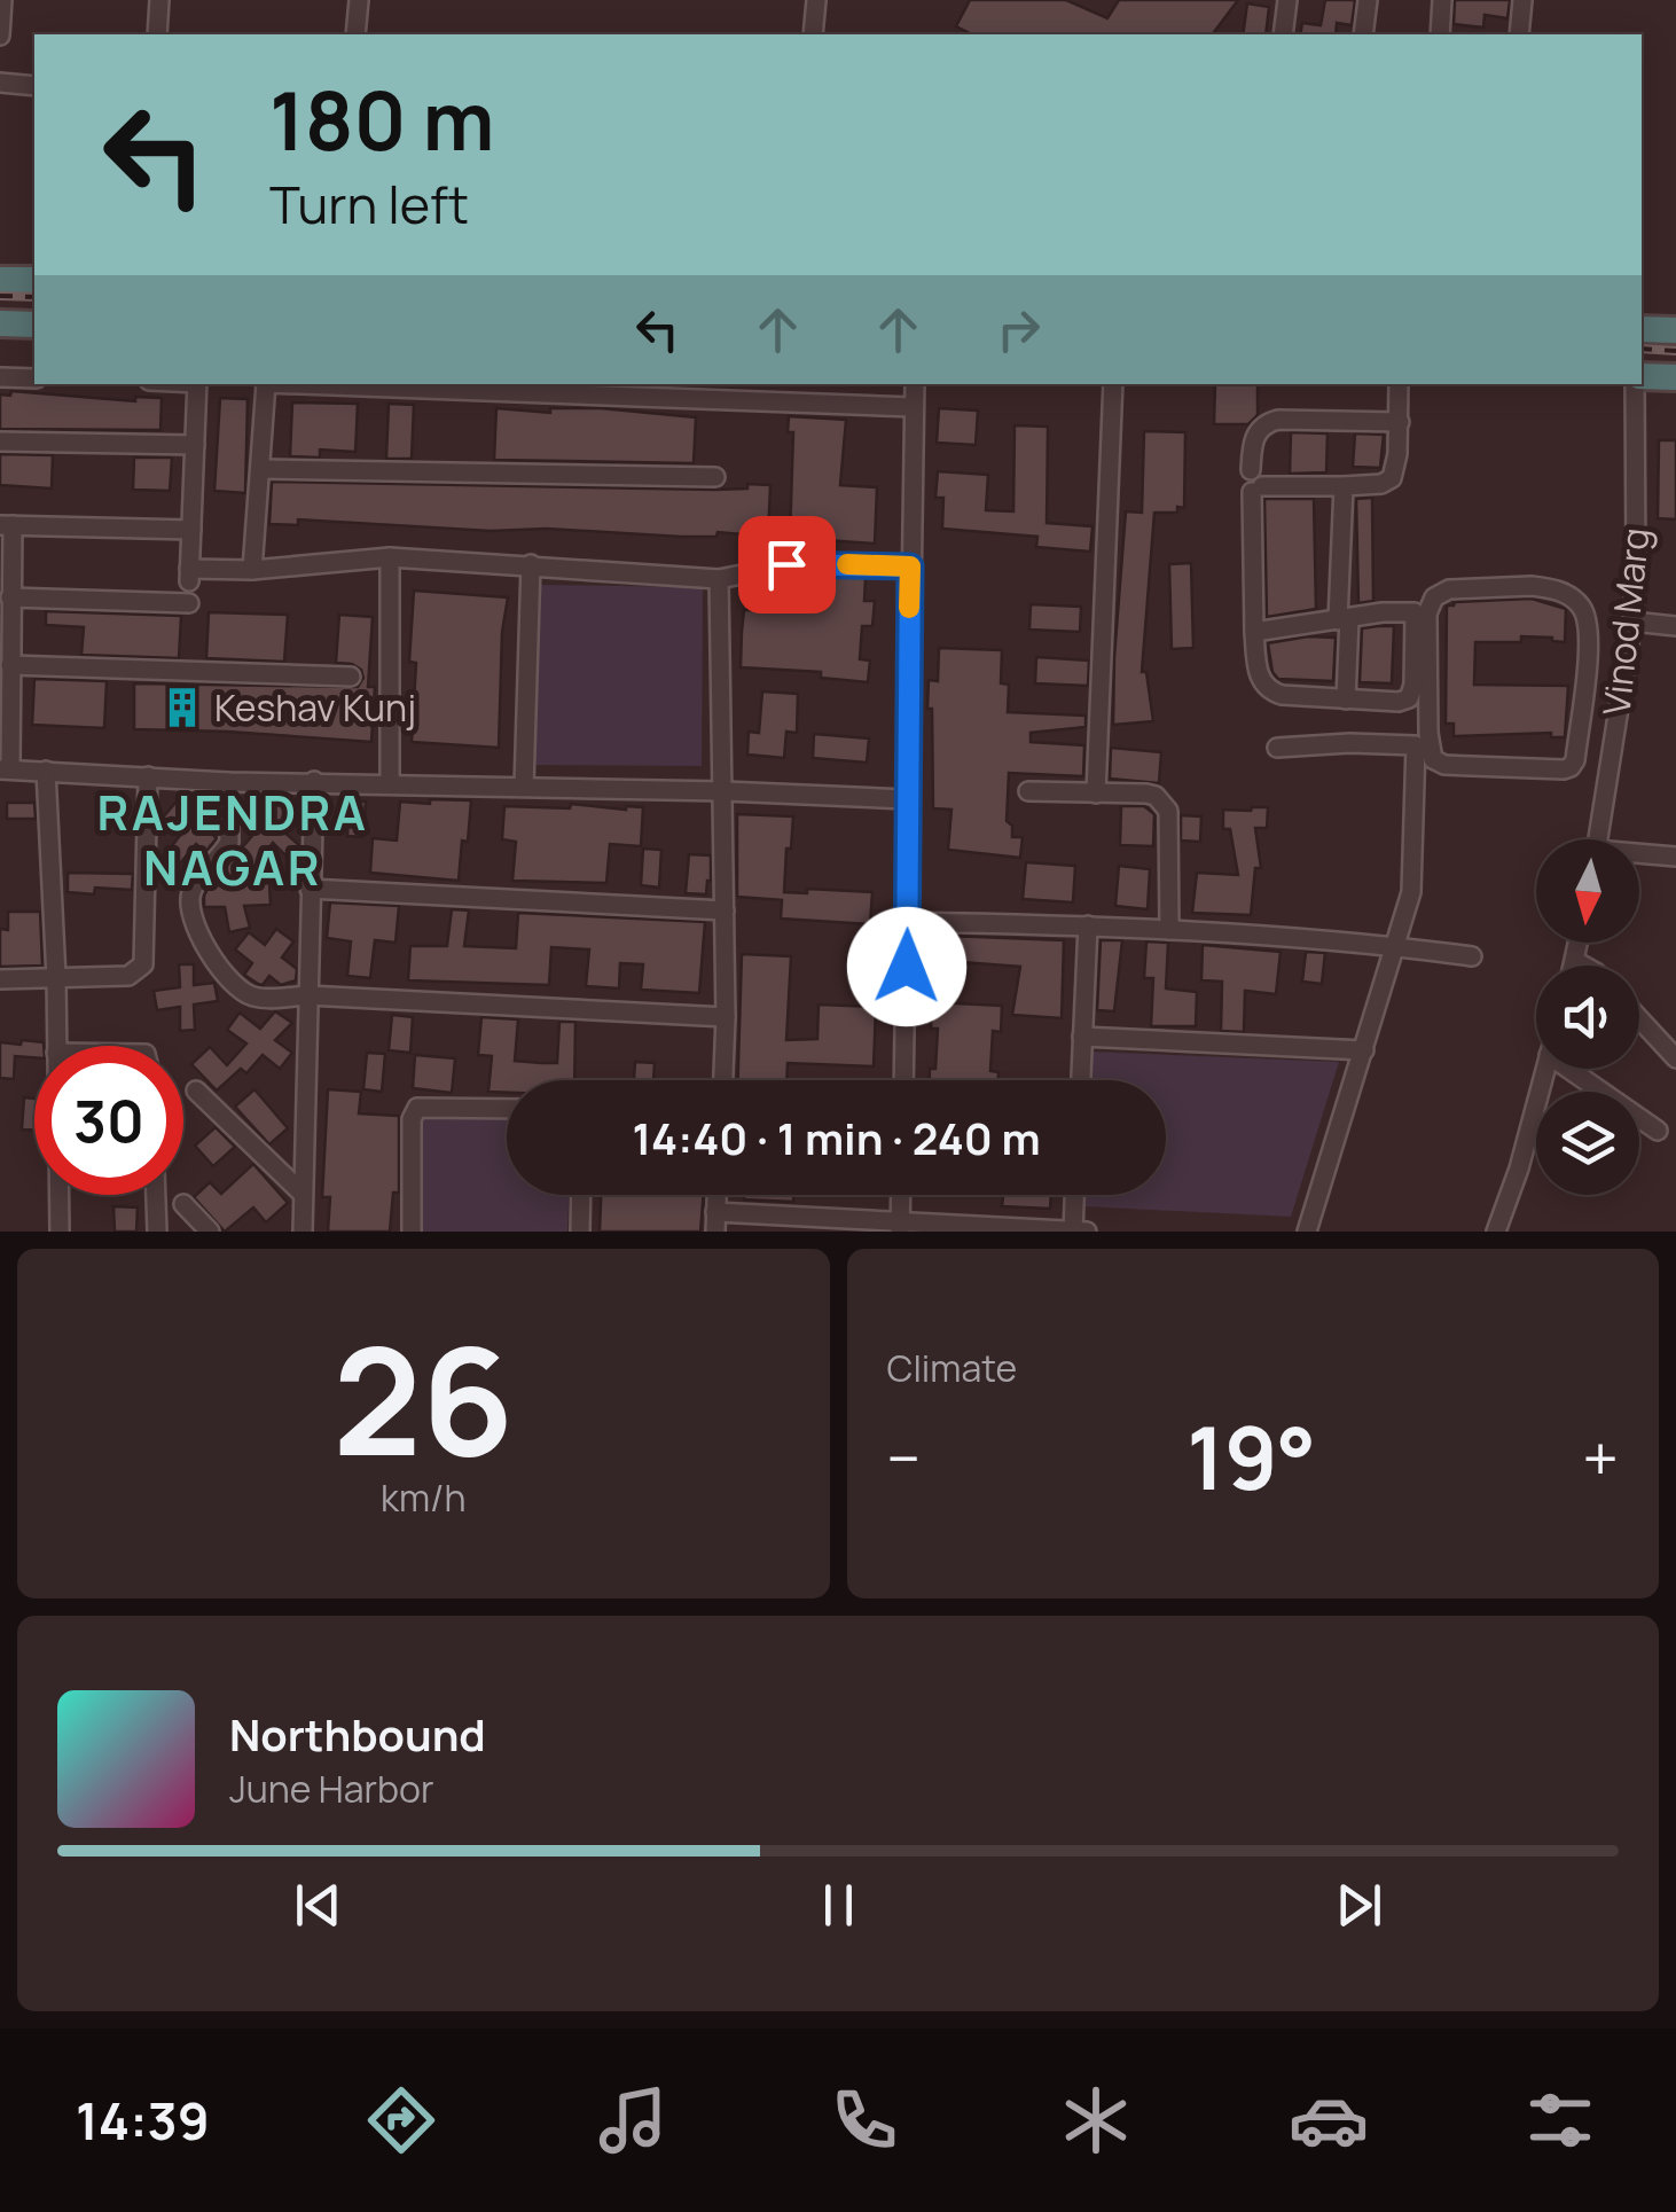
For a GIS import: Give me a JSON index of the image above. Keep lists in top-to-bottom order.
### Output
{
  "streets": {
    "street": ["Vinod Marg"]
  },
  "districts": ["RAJENDRA NAGAR"],
  "places": {
    "building": ["Keshav Kunj"]
  },
  "north": "bottom",
  "page": {
    "turn": ["180 m", "Turn left"],
    "limit": "30",
    "trip": "14:40 · 1 min · 240 m",
    "tile": [
      ["26", "km/h"],
      "Climate"
    ],
    "heat": ["−", "19°", "+"],
    "song": ["Northbound", "June Harbor"],
    "tabs": "14:39"
  }
}
